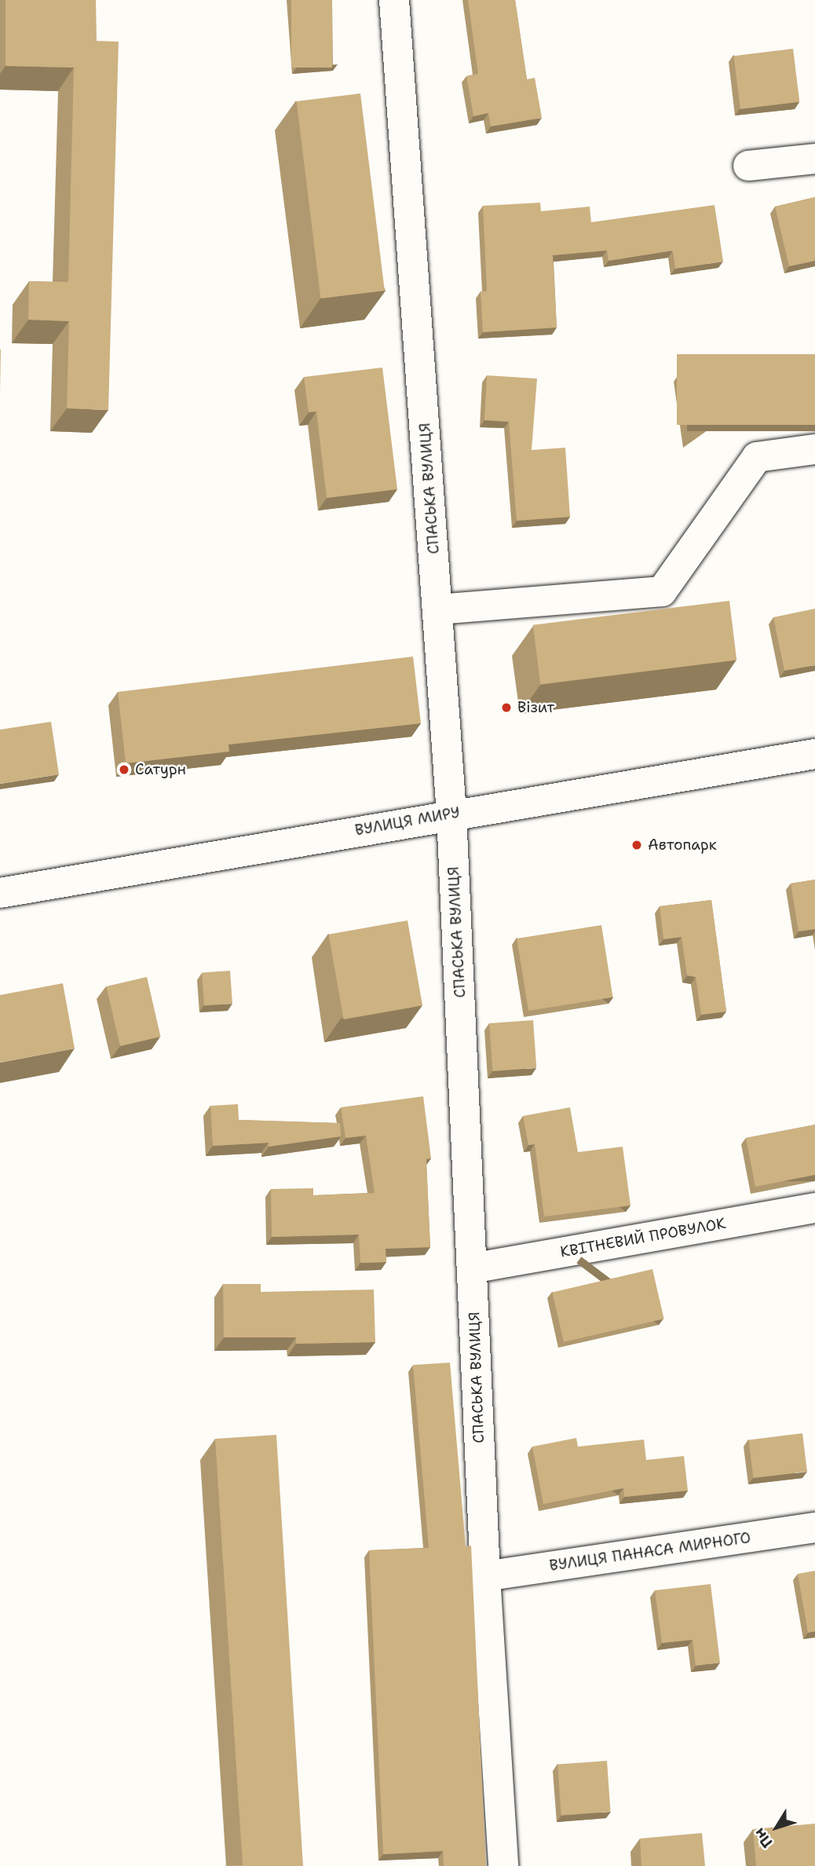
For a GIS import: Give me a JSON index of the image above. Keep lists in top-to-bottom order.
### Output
{
  "streets": {
    "street": [
      "СПАСЬКА ВУЛИЦЯ",
      "ВУЛИЦЯ МИРУ",
      "КВІТНЕВИЙ ПРОВУЛОК",
      "ВУЛИЦЯ ПАНАСА МИРНОГО"
    ]
  },
  "crossings": [
    ["СПАСЬКА ВУЛИЦЯ", "ВУЛИЦЯ МИРУ"],
    ["СПАСЬКА ВУЛИЦЯ", "КВІТНЕВИЙ ПРОВУЛОК"],
    ["СПАСЬКА ВУЛИЦЯ", "ВУЛИЦЯ ПАНАСА МИРНОГО"]
  ],
  "places": ["Візит", "Сатурн", "Автопарк"],
  "north": "bottom left"
}
